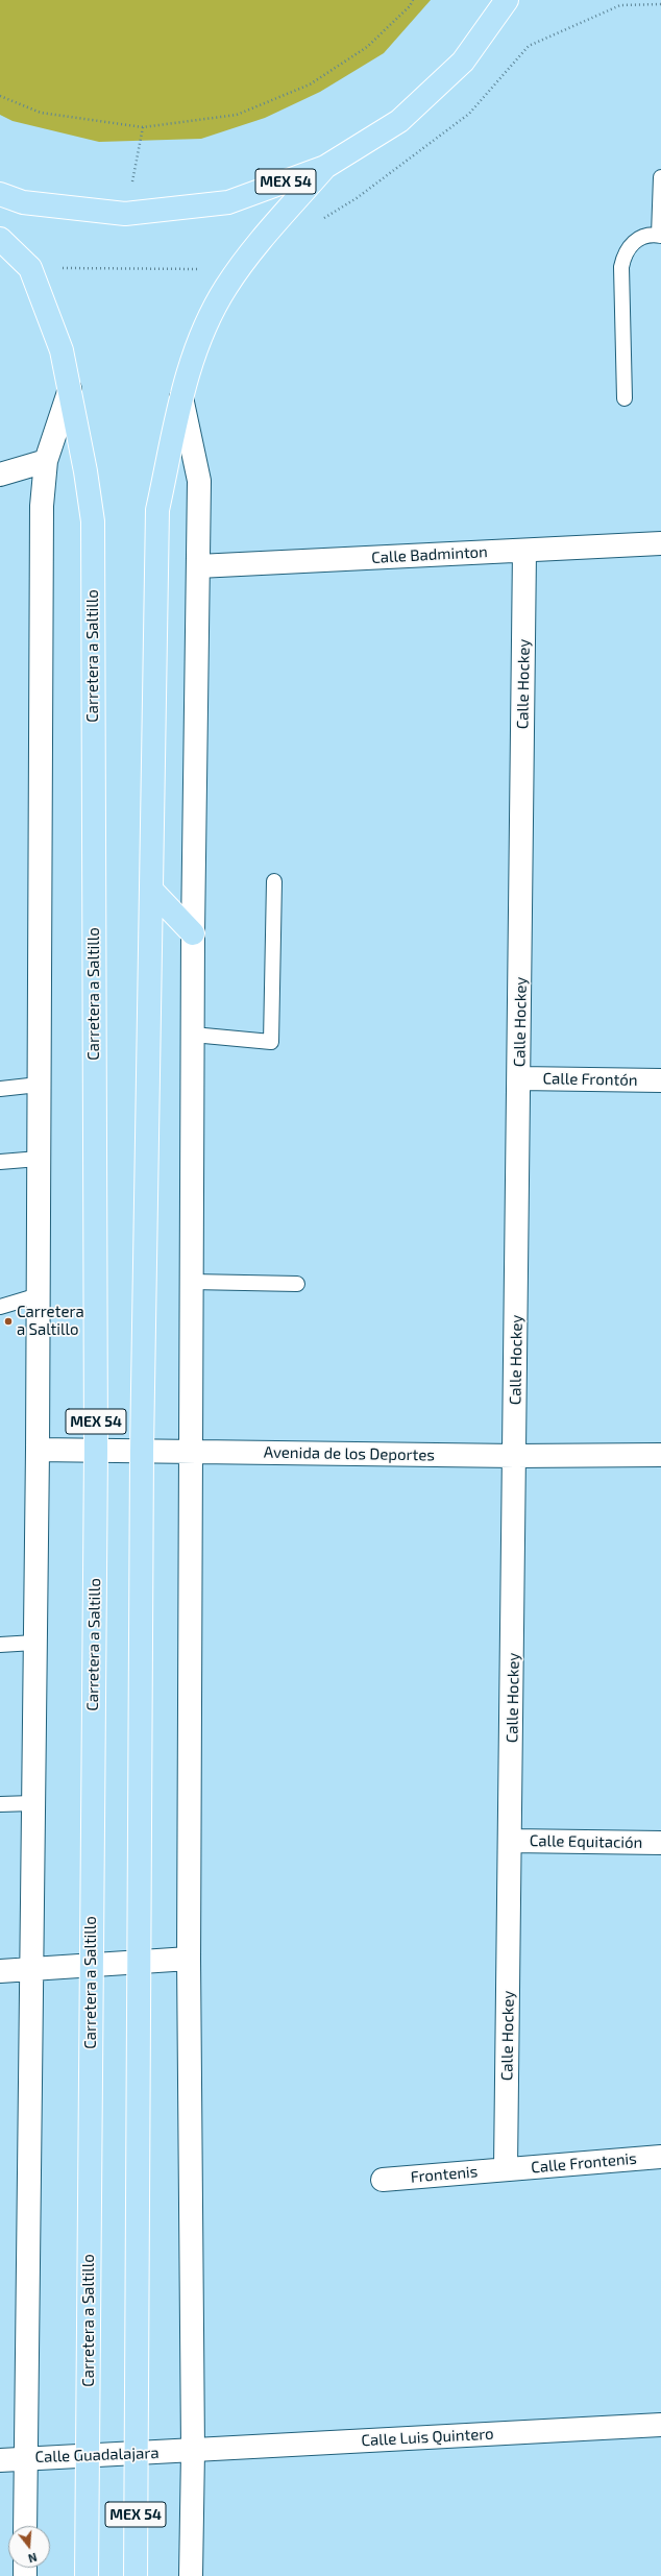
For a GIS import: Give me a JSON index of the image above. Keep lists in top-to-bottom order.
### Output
{
  "streets": {
    "main road": ["MEX 54", "Carretera a Saltillo"],
    "street": [
      "Calle Badminton",
      "Calle Hockey",
      "Calle Frontón",
      "Avenida de los Deportes",
      "Calle Equitación",
      "Calle Frontenis",
      "Frontenis",
      "Calle Luis Quintero",
      "Calle Guadalajara"
    ]
  },
  "crossings": [
    ["MEX 54", "Avenida de los Deportes"],
    ["MEX 54", "Calle Guadalajara"],
    ["Calle Badminton", "Calle Hockey"],
    ["Carretera a Saltillo", "Avenida de los Deportes"],
    ["Carretera a Saltillo", "Calle Guadalajara"],
    ["Calle Hockey", "Calle Frontón"],
    ["Calle Hockey", "Avenida de los Deportes"],
    ["Calle Hockey", "Calle Equitación"],
    ["Calle Hockey", "Calle Frontenis"],
    ["Calle Hockey", "Frontenis"],
    ["Calle Frontenis", "Frontenis"],
    ["Calle Luis Quintero", "Calle Guadalajara"]
  ],
  "places": ["Carretera a Saltillo"],
  "north": "bottom"
}
